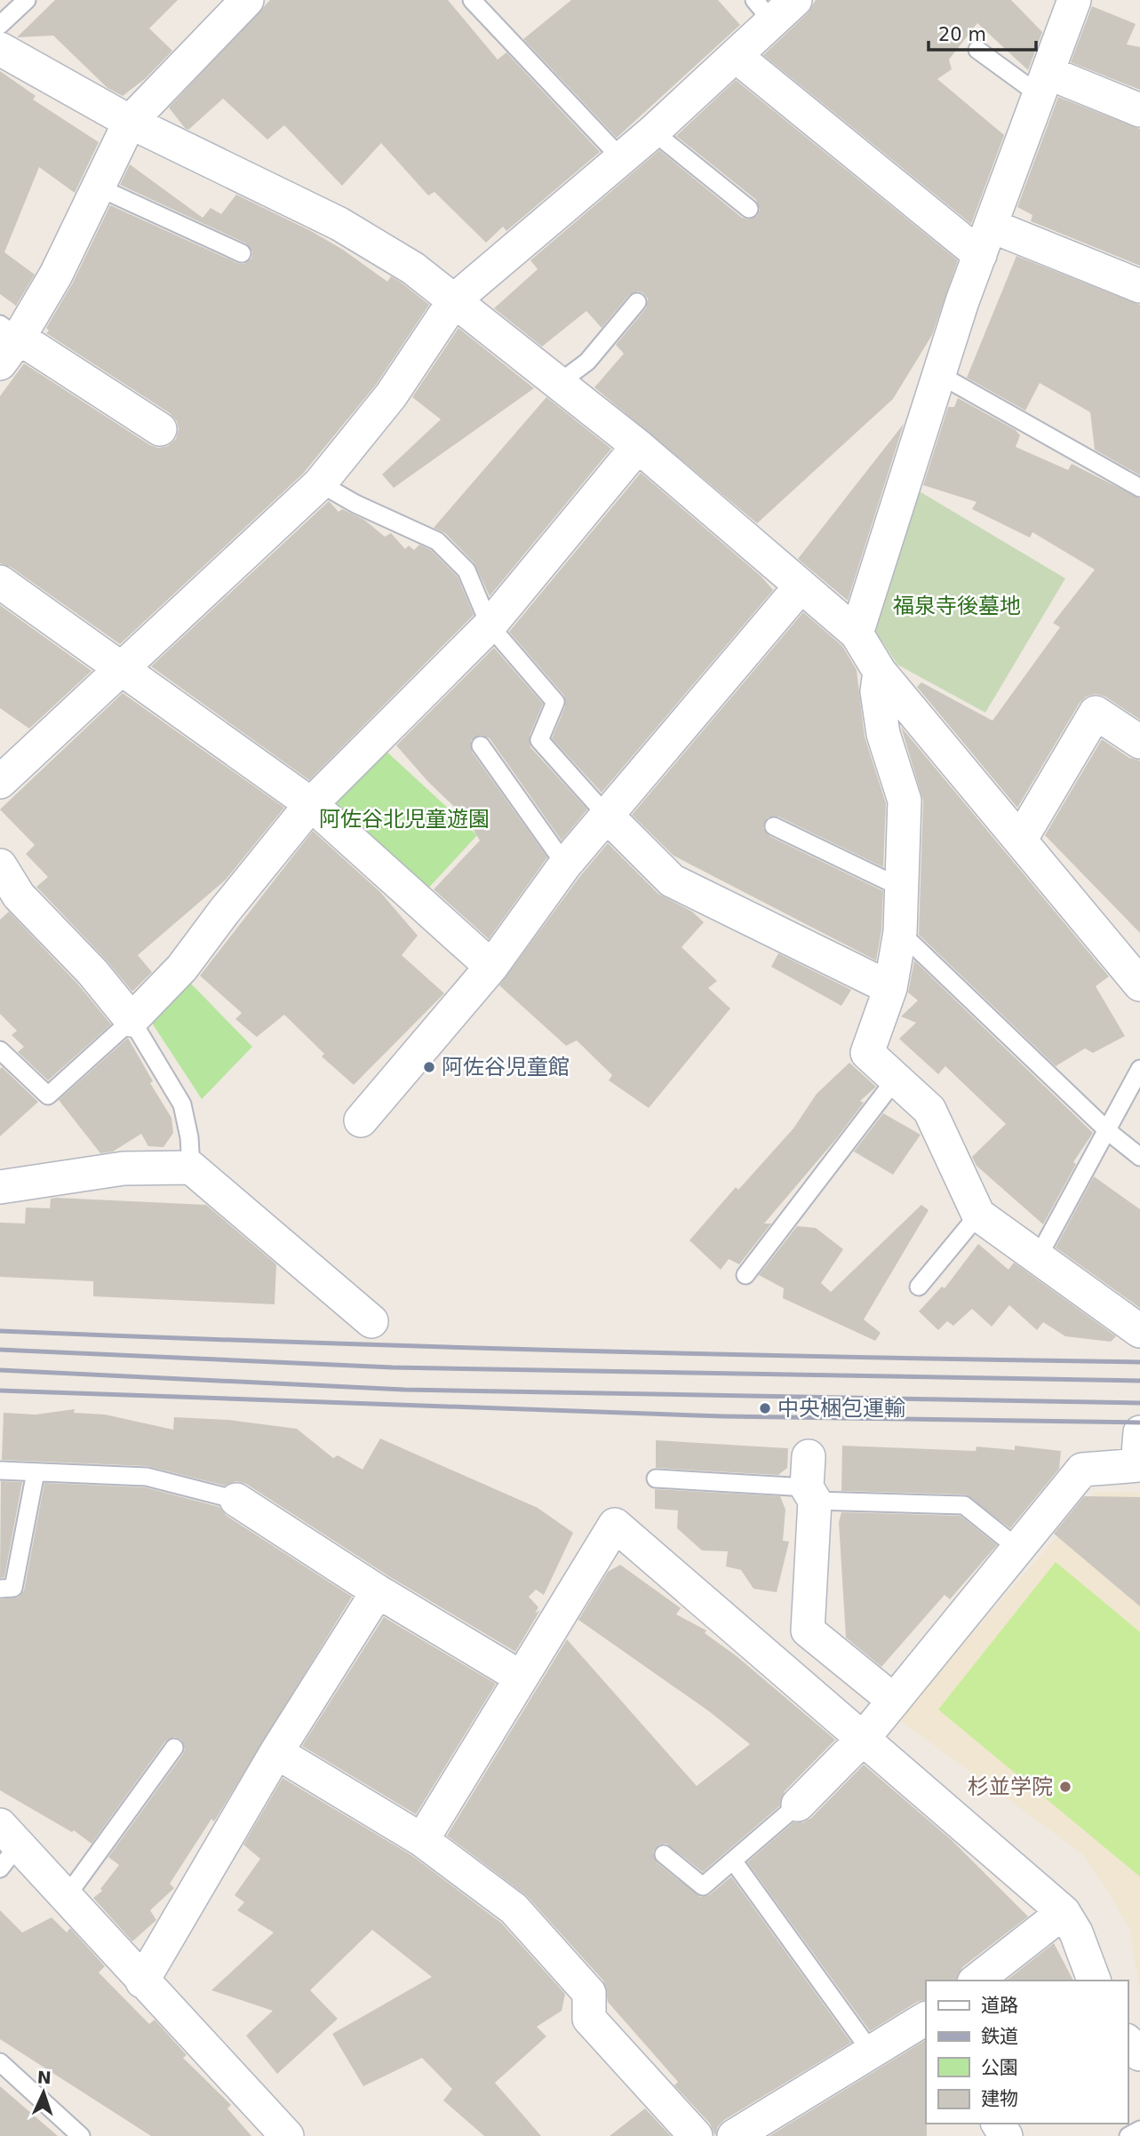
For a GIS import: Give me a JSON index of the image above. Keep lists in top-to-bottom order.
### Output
{
  "parks": ["福泉寺後墓地", "阿佐谷北児童遊園"],
  "places": ["阿佐谷児童館", "中央梱包運輸", "杉並学院"],
  "legend": [
    "道路",
    "鉄道",
    "公園",
    "建物"
  ],
  "scale_bar": "20 m",
  "north": "top"
}
